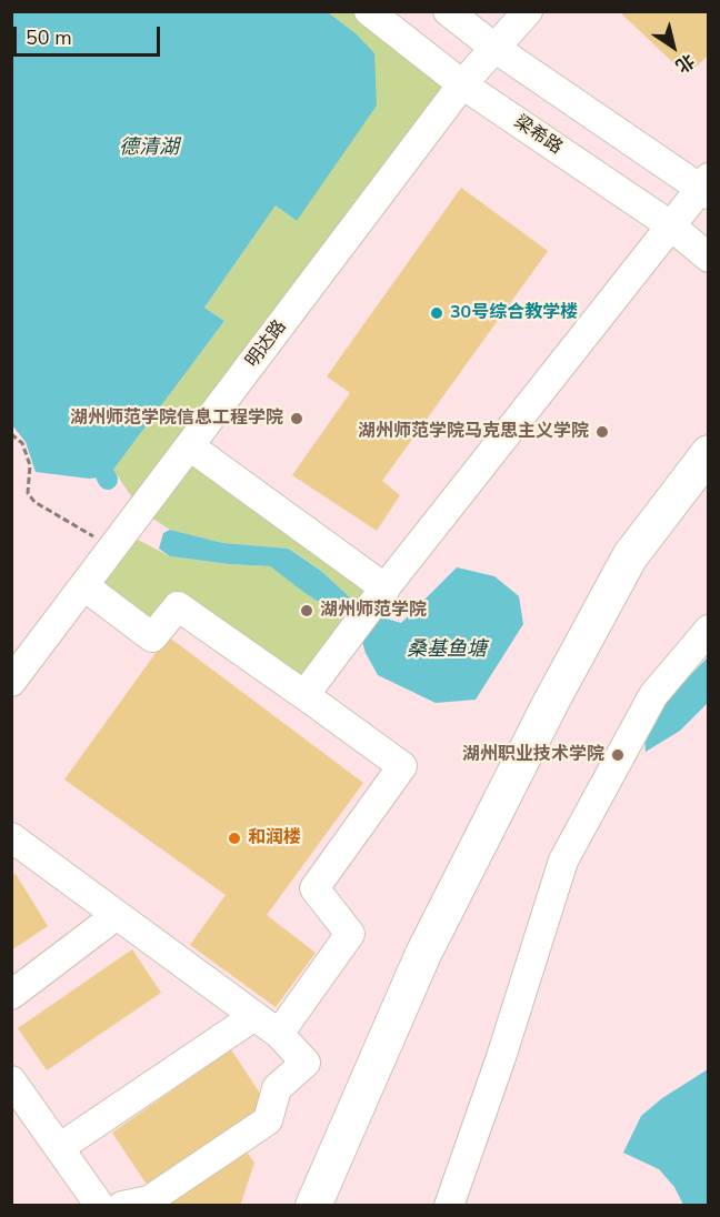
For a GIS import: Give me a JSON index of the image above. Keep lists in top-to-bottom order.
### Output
{
  "streets": {
    "street": ["梁希路", "明达路"]
  },
  "crossings": [
    ["梁希路", "明达路"]
  ],
  "water": ["德清湖", "桑基鱼塘"],
  "places": [
    "30号综合教学楼",
    "湖州师范学院信息工程学院",
    "湖州师范学院马克思主义学院",
    "湖州师范学院",
    "湖州职业技术学院",
    "和润楼"
  ],
  "scale_bar": "50 m",
  "north": "bottom right"
}
